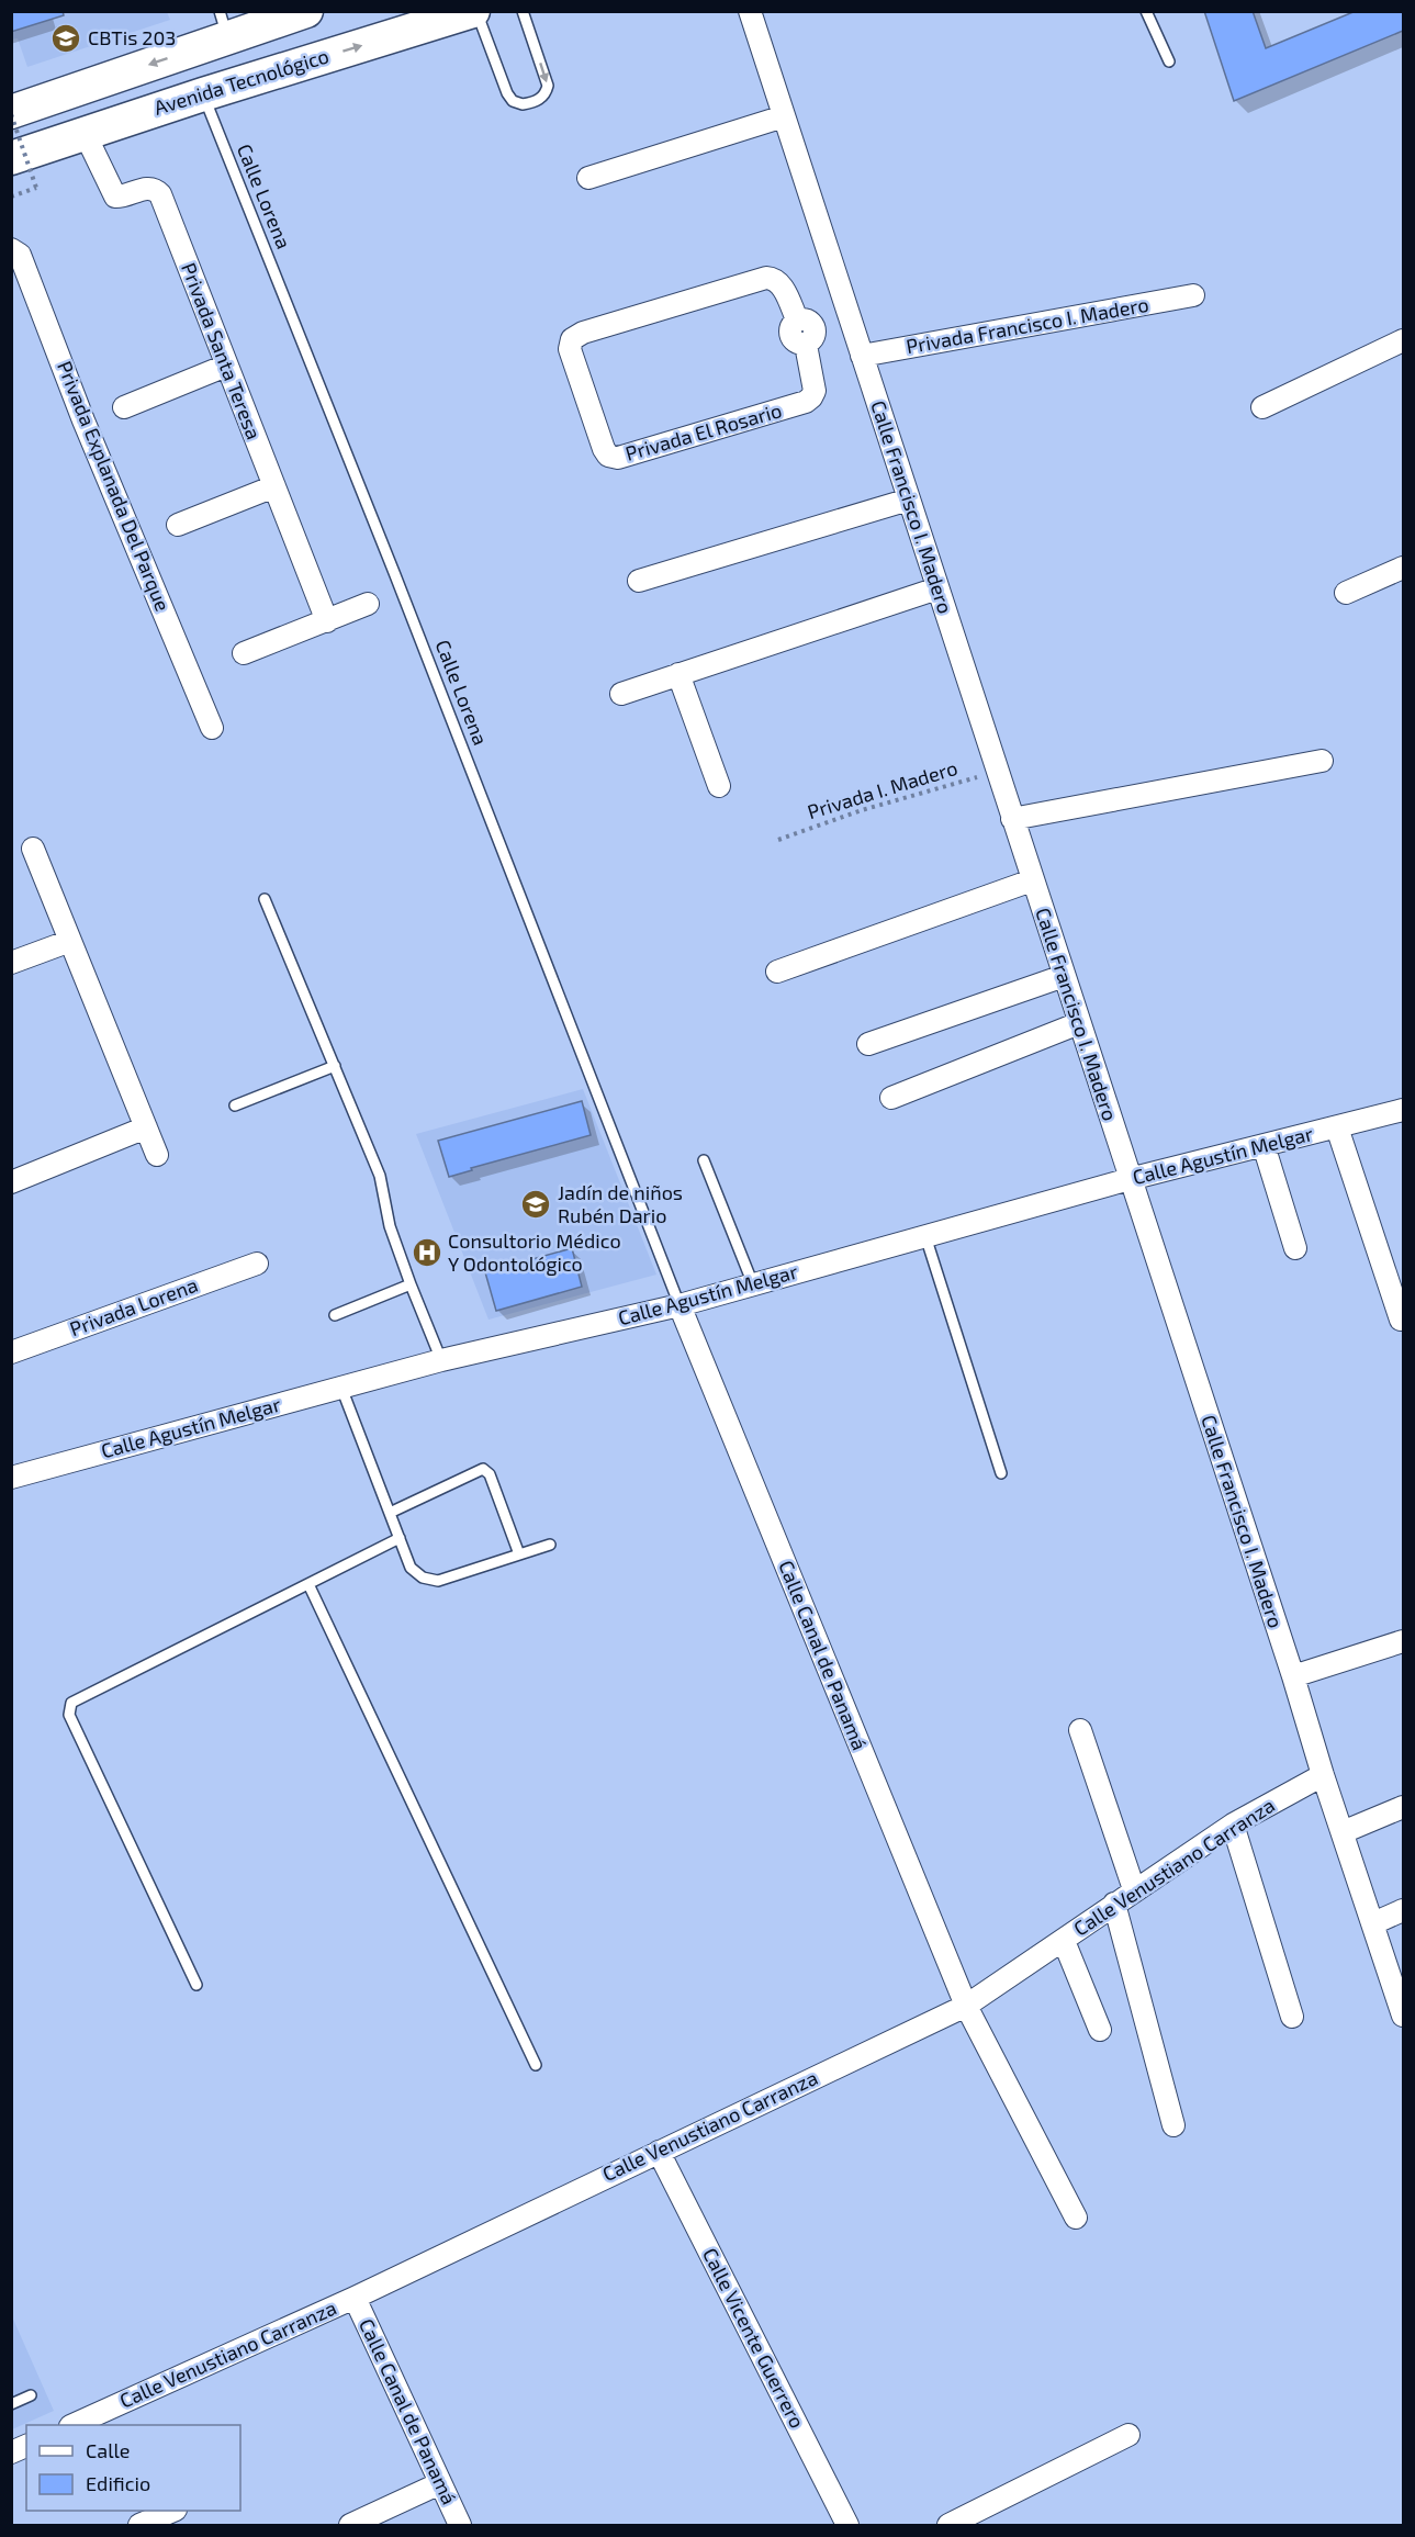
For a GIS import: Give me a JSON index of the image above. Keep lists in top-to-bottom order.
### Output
{
  "streets": {
    "main road": ["Avenida Tecnológico"],
    "street": [
      "Privada Francisco I. Madero",
      "Privada Santa Teresa",
      "Privada El Rosario",
      "Privada Explanada Del Parque",
      "Calle Francisco I. Madero",
      "Calle Agustín Melgar",
      "Privada Lorena",
      "Calle Canal de Panamá",
      "Calle Venustiano Carranza",
      "Calle Vicente Guerrero"
    ],
    "lane": ["Calle Lorena"],
    "path": ["Privada I. Madero"]
  },
  "crossings": [
    ["Avenida Tecnológico", "Calle Lorena"],
    ["Avenida Tecnológico", "Privada Santa Teresa"],
    ["Calle Lorena", "Calle Agustín Melgar"],
    ["Calle Lorena", "Calle Canal de Panamá"],
    ["Privada Francisco I. Madero", "Calle Francisco I. Madero"],
    ["Calle Francisco I. Madero", "Privada I. Madero"],
    ["Calle Francisco I. Madero", "Calle Agustín Melgar"],
    ["Calle Francisco I. Madero", "Calle Venustiano Carranza"],
    ["Calle Agustín Melgar", "Calle Canal de Panamá"],
    ["Calle Canal de Panamá", "Calle Venustiano Carranza"],
    ["Calle Venustiano Carranza", "Calle Vicente Guerrero"]
  ],
  "places": {
    "school or university": ["CBTis 203", "Jadín de niños Rubén Dario"],
    "hospital": ["Consultorio Médico Y Odontológico"]
  },
  "legend": ["Calle", "Edificio"]
}
